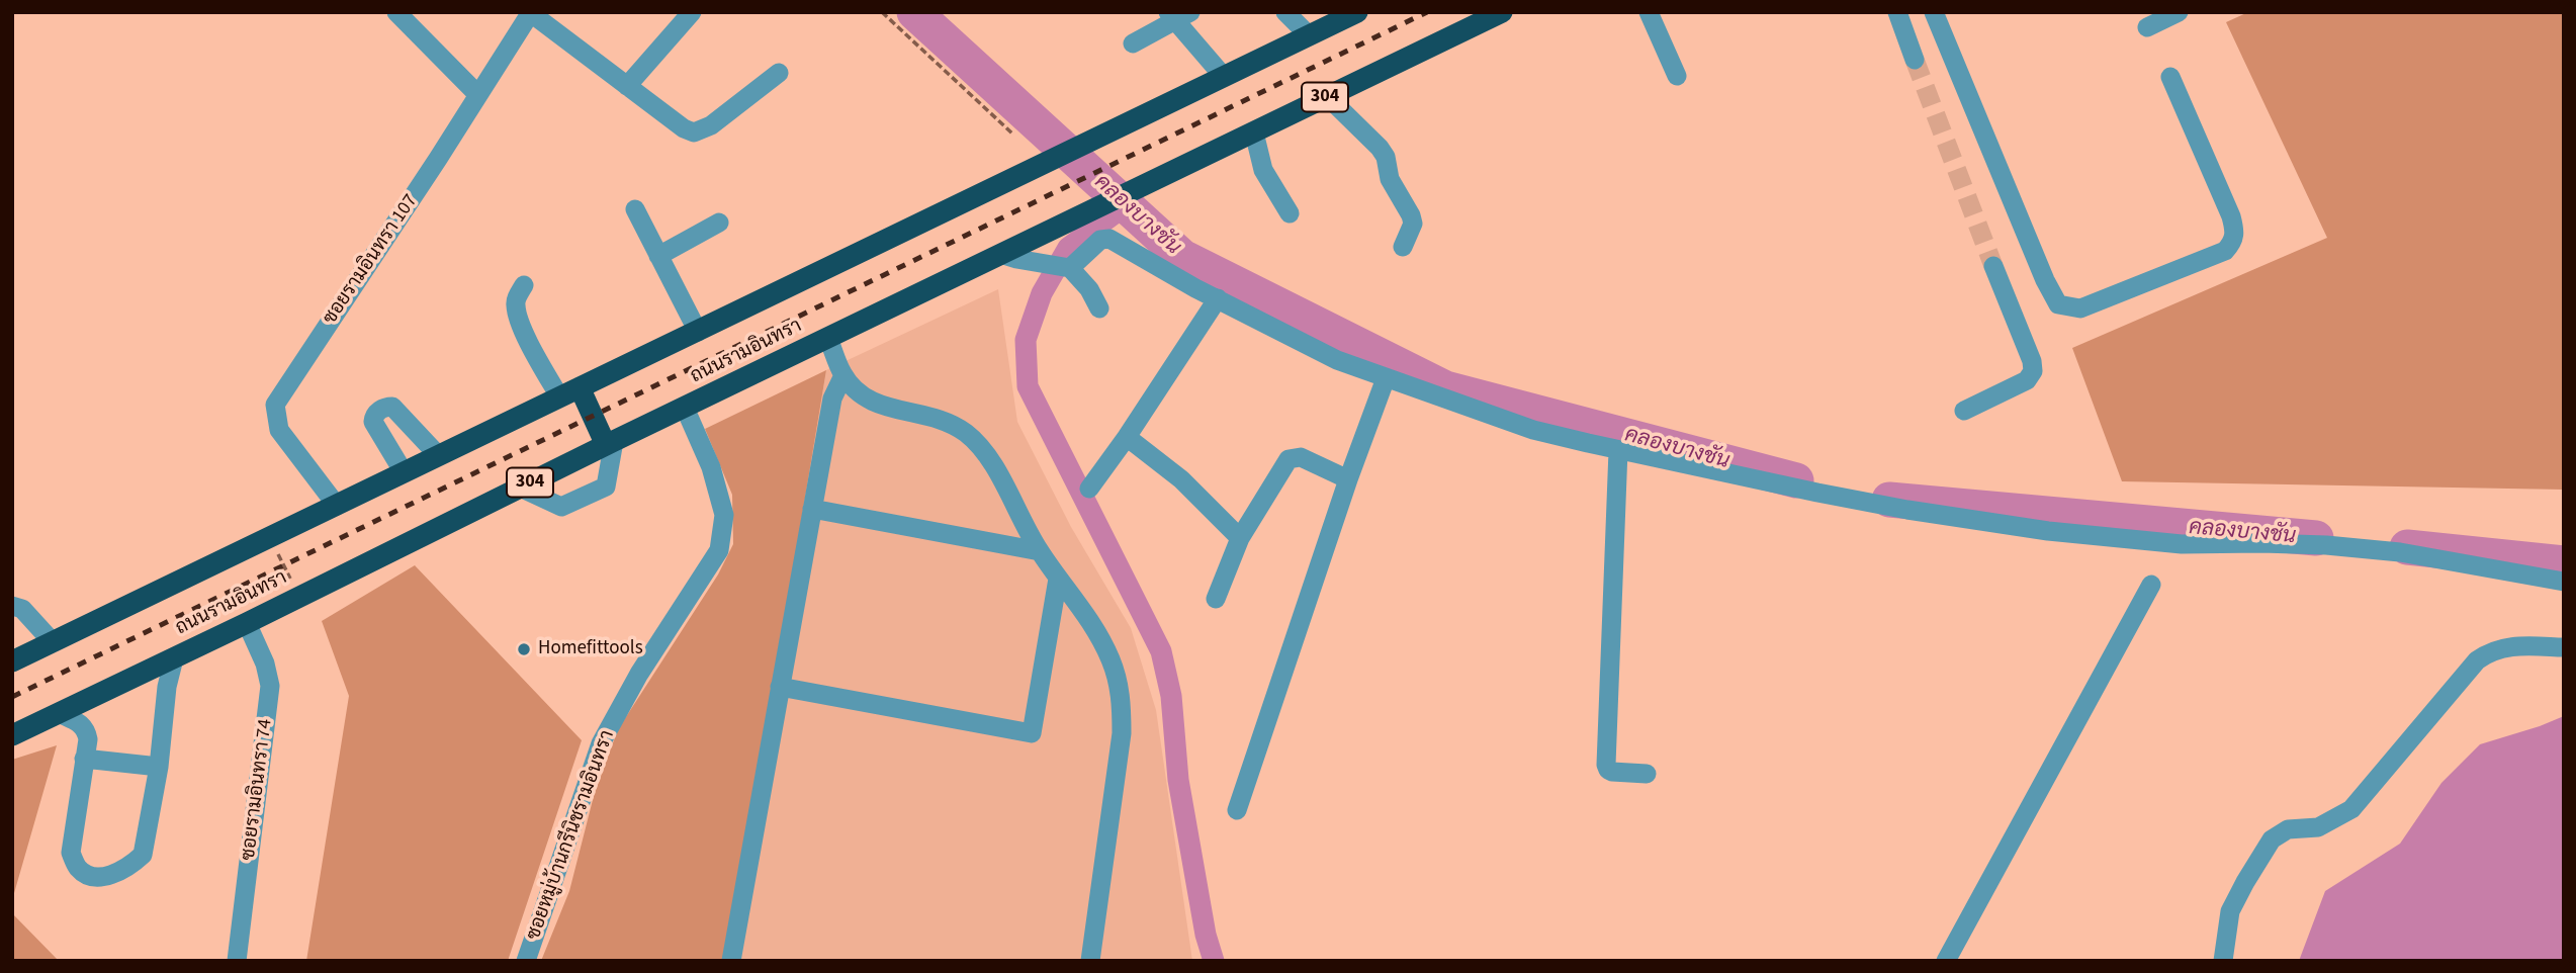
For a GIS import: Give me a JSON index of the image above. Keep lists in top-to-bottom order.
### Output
{
  "streets": {
    "highway": ["304", "ถนนรามอินทรา"],
    "street": ["ซอยรามอินทรา 107", "ซอยรามอินทรา 74", "ซอยหมู่บ้านกรีนิชรามอินทรา"]
  },
  "crossings": [
    ["ซอยรามอินทรา 107", "ถนนรามอินทรา"],
    ["ถนนรามอินทรา", "ซอยรามอินทรา 74"],
    ["ถนนรามอินทรา", "ซอยหมู่บ้านกรีนิชรามอินทรา"]
  ],
  "water": ["คลองบางชัน"],
  "places": ["Homefittools"]
}
